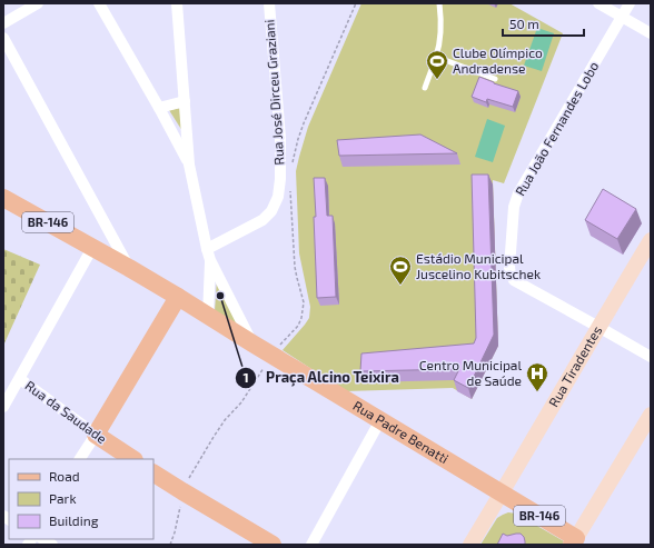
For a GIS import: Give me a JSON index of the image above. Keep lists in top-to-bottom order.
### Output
{
  "streets": {
    "main road": [
      "BR-146",
      "Rua Tiradentes",
      "Rua da Saudade",
      "Rua Padre Benatti"
    ],
    "street": ["Rua José Dirceu Graziani", "Rua João Fernandes Lobo"]
  },
  "crossings": [
    ["Rua João Fernandes Lobo", "Rua Tiradentes"],
    ["BR-146", "Rua Tiradentes"],
    ["BR-146", "Rua Padre Benatti"],
    ["Rua Tiradentes", "Rua Padre Benatti"]
  ],
  "places": {
    "sports": ["Clube Olímpico Andradense", "Estádio Municipal Juscelino Kubitschek"],
    "other": ["Praça Alcino Teixira"],
    "hospital": ["Centro Municipal de Saúde"]
  },
  "legend": ["Road", "Park", "Building"],
  "scale_bar": "50 m"
}
